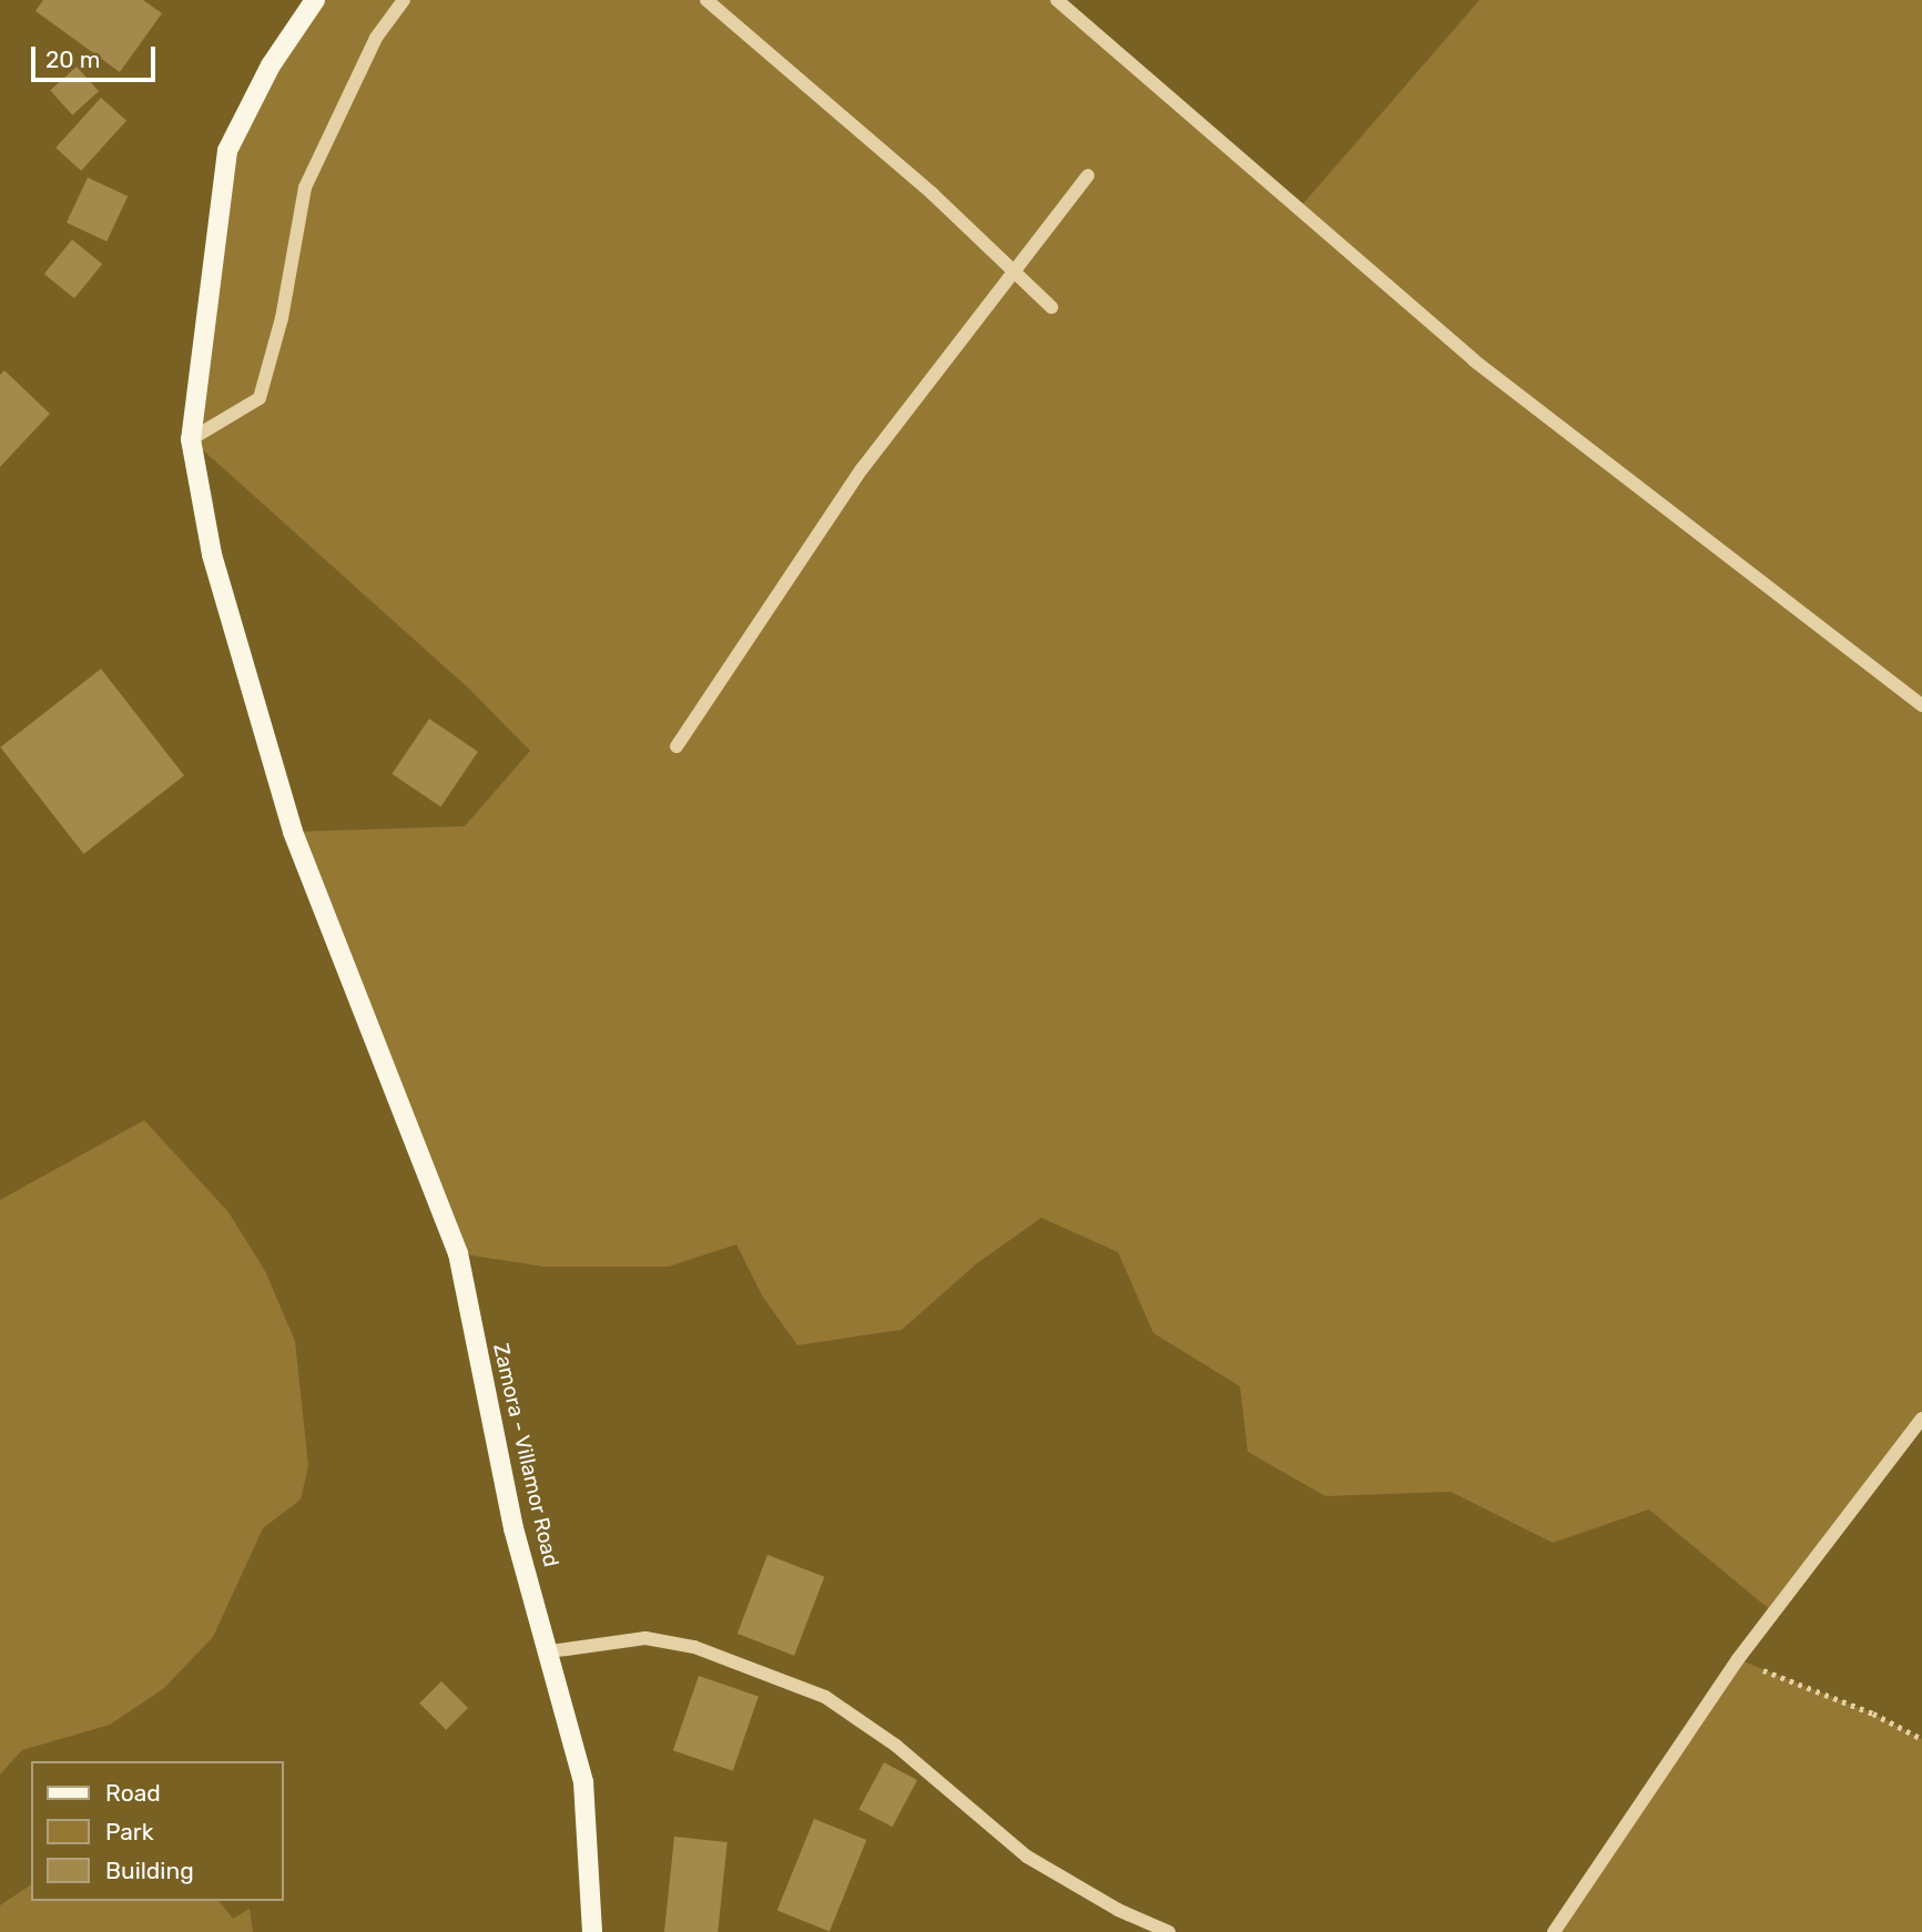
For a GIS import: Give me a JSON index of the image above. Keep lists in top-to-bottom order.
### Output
{
  "streets": {
    "main road": ["Zamora - Villamor Road"]
  },
  "legend": ["Road", "Park", "Building"],
  "scale_bar": "20 m"
}
